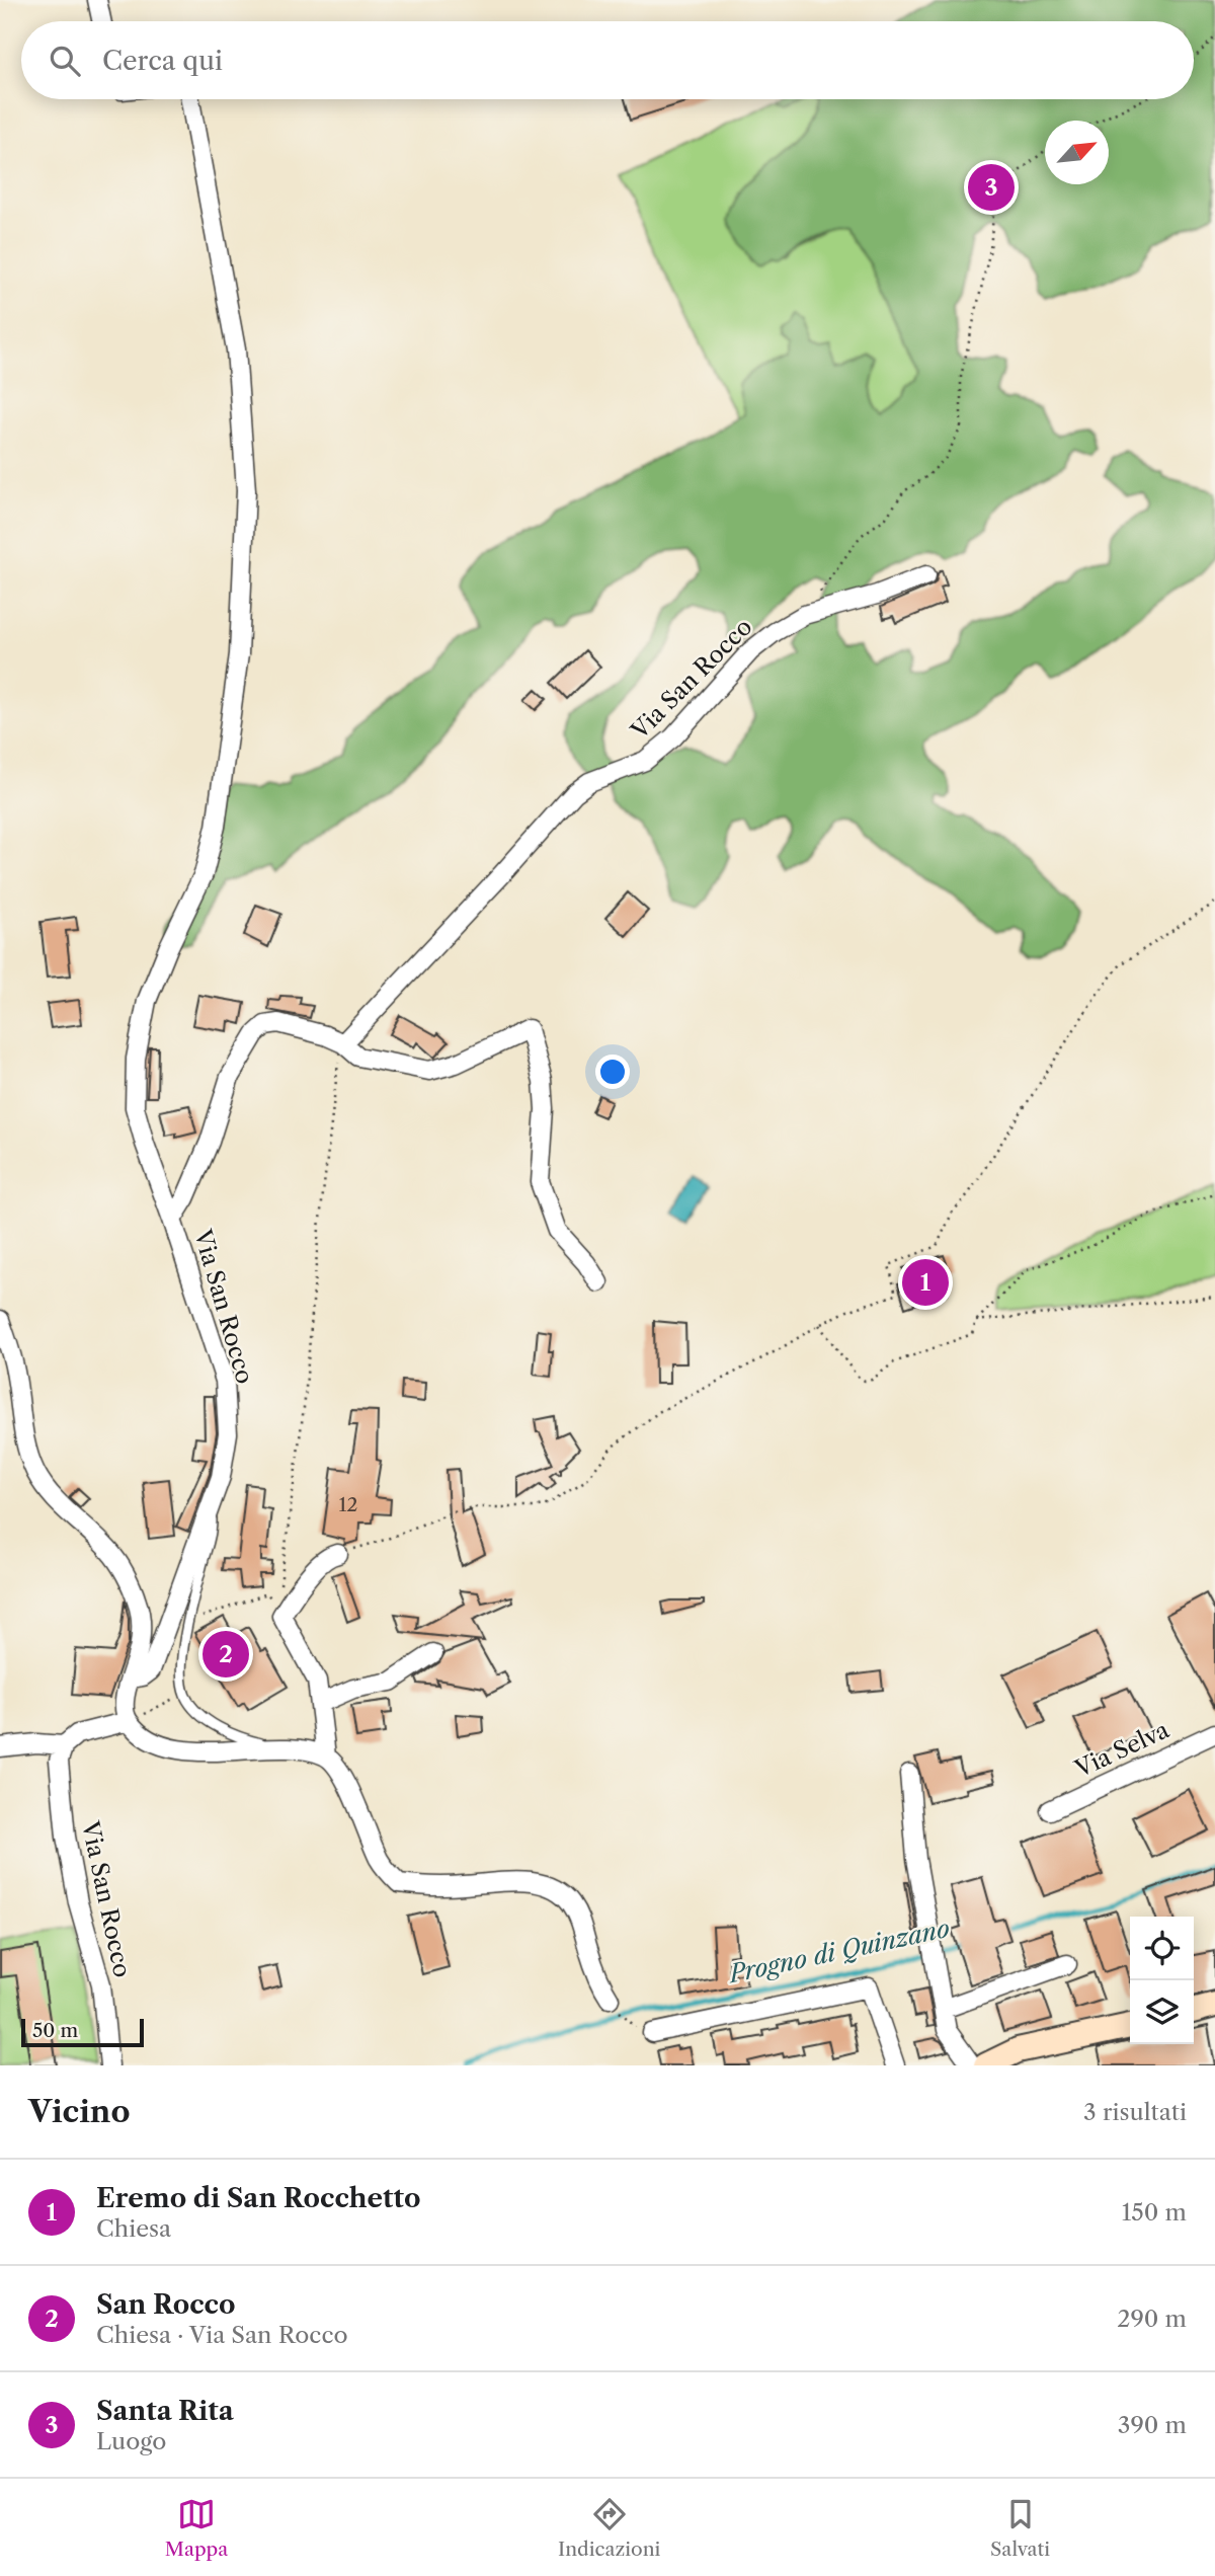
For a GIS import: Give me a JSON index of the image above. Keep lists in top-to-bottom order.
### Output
{
  "streets": {
    "street": ["Via San Rocco", "Via Selva"]
  },
  "water": ["Progno di Quinzano"],
  "house_numbers": ["12"],
  "scale_bar": "50 m",
  "north": "top right",
  "page": {
    "search": "Cerca qui",
    "pins": ["3", "1", "2"],
    "scale": "50 m",
    "heading": ["Vicino", "3 risultati"],
    "list": [
      {
        "mark": "1",
        "name": "Eremo di San Rocchetto",
        "note": "Chiesa",
        "value": "150 m"
      },
      {
        "mark": "2",
        "name": "San Rocco",
        "note": "Chiesa · Via San Rocco",
        "value": "290 m"
      },
      {
        "mark": "3",
        "name": "Santa Rita",
        "note": "Luogo",
        "value": "390 m"
      }
    ],
    "nav": ["Mappa", "Indicazioni", "Salvati"]
  }
}
